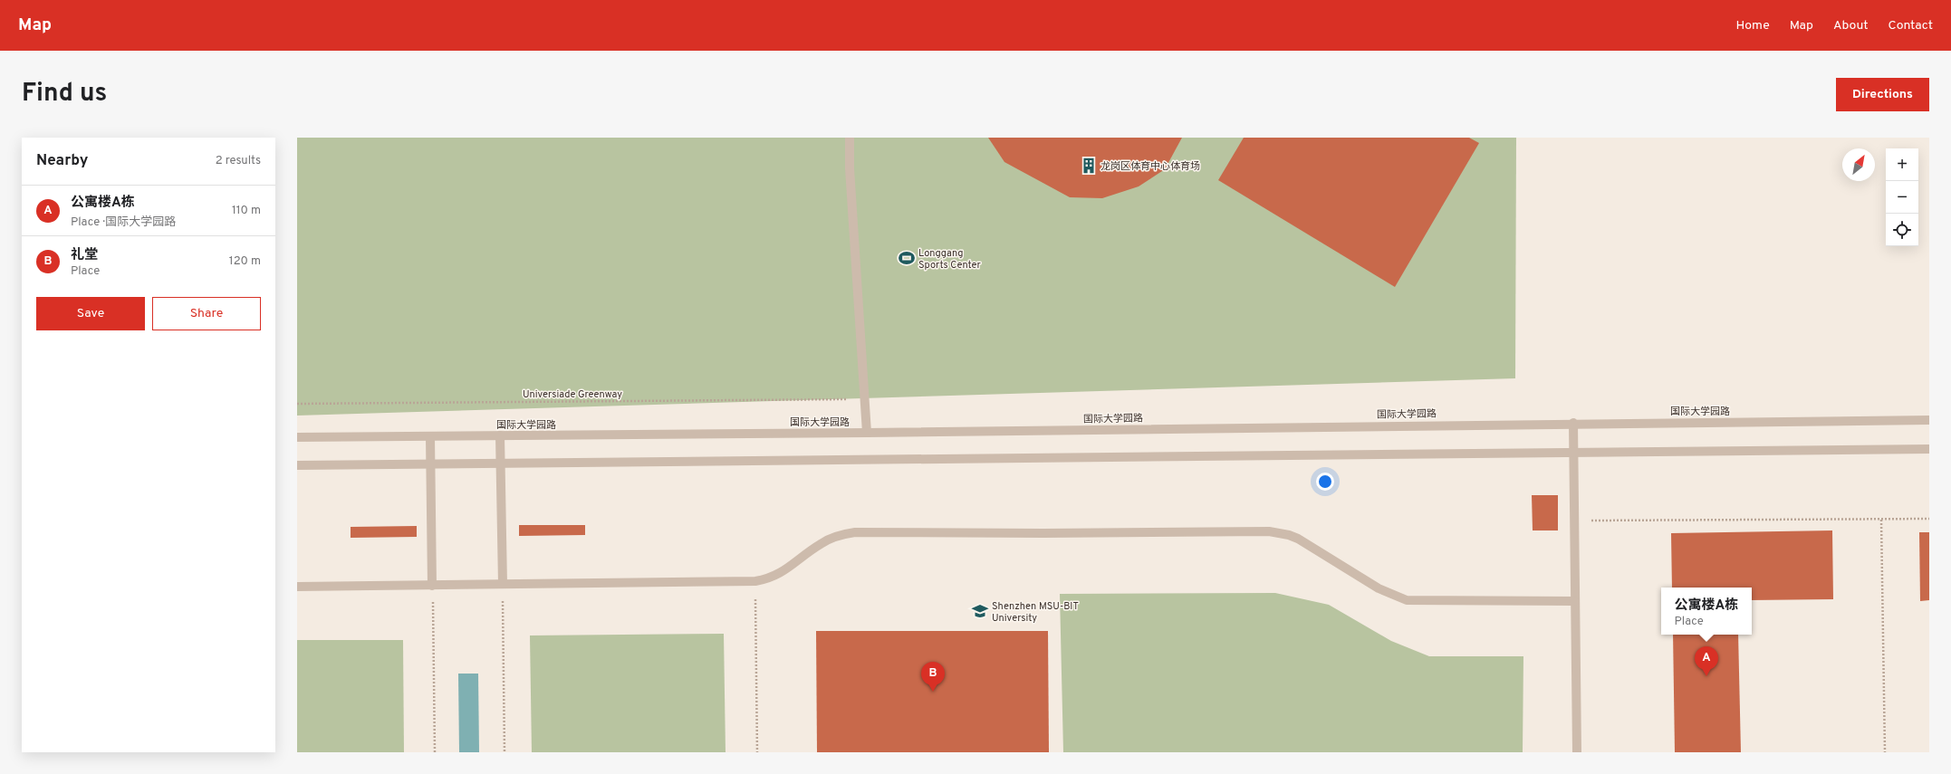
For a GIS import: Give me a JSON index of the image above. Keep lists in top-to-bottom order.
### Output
{
  "streets": {
    "street": ["国际大学园路"],
    "path": ["Universiade Greenway"]
  },
  "places": {
    "building": ["龙岗区体育中心体育场"],
    "sports": ["Longgang Sports Center"],
    "school or university": ["Shenzhen MSU-BIT University"]
  },
  "north": "top right",
  "page": {
    "header": "Map",
    "nav": [
      "Home",
      "Map",
      "About",
      "Contact"
    ],
    "title": "Find us",
    "buttons": [
      "Directions",
      ["Save", "Share"]
    ],
    "heading": ["Nearby", "2 results"],
    "map_buttons": ["+", "−"],
    "list": [
      {
        "mark": "A",
        "name": "公寓楼A栋",
        "note": "Place · 国际大学园路",
        "value": "110 m"
      },
      {
        "mark": "B",
        "name": "礼堂",
        "note": "Place",
        "value": "120 m"
      }
    ],
    "popup": ["公寓楼A栋", "Place"],
    "pins": ["A", "B"]
  }
}
